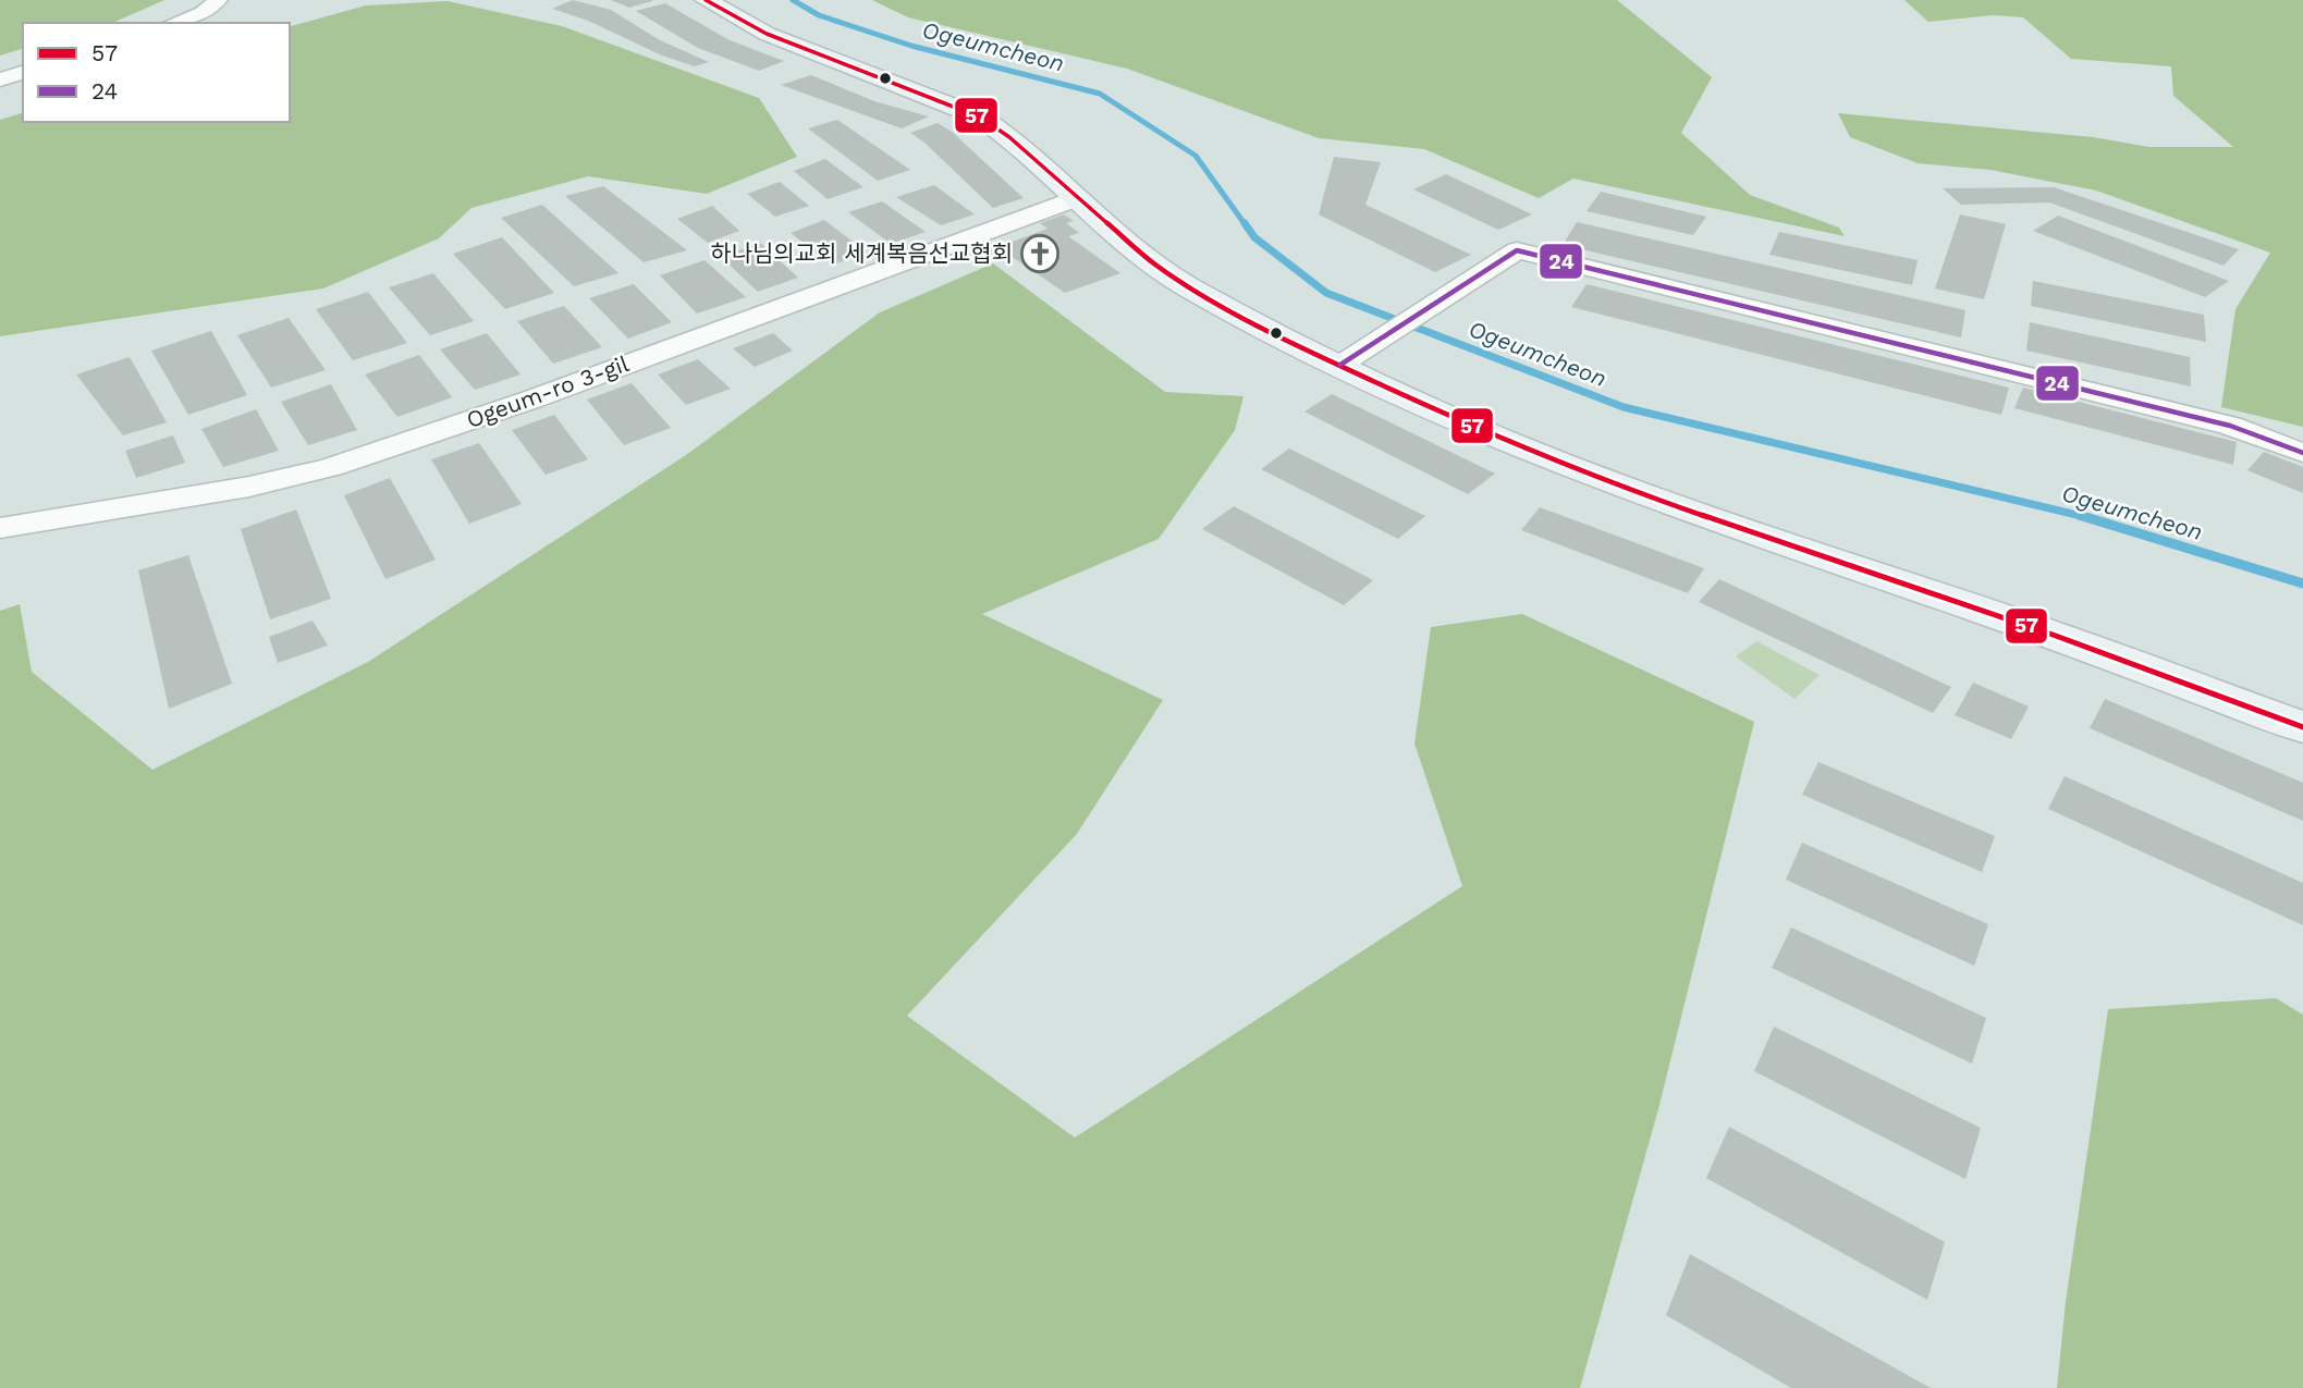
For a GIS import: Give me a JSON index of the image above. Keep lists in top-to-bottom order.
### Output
{
  "streets": {
    "street": ["Ogeum-ro 3-gil"]
  },
  "water": ["Ogeumcheon"],
  "places": {
    "church": ["하나님의교회 세계복음선교협회"]
  },
  "lines": ["transit line 57", "transit line 24"],
  "legend": ["57", "24"]
}
